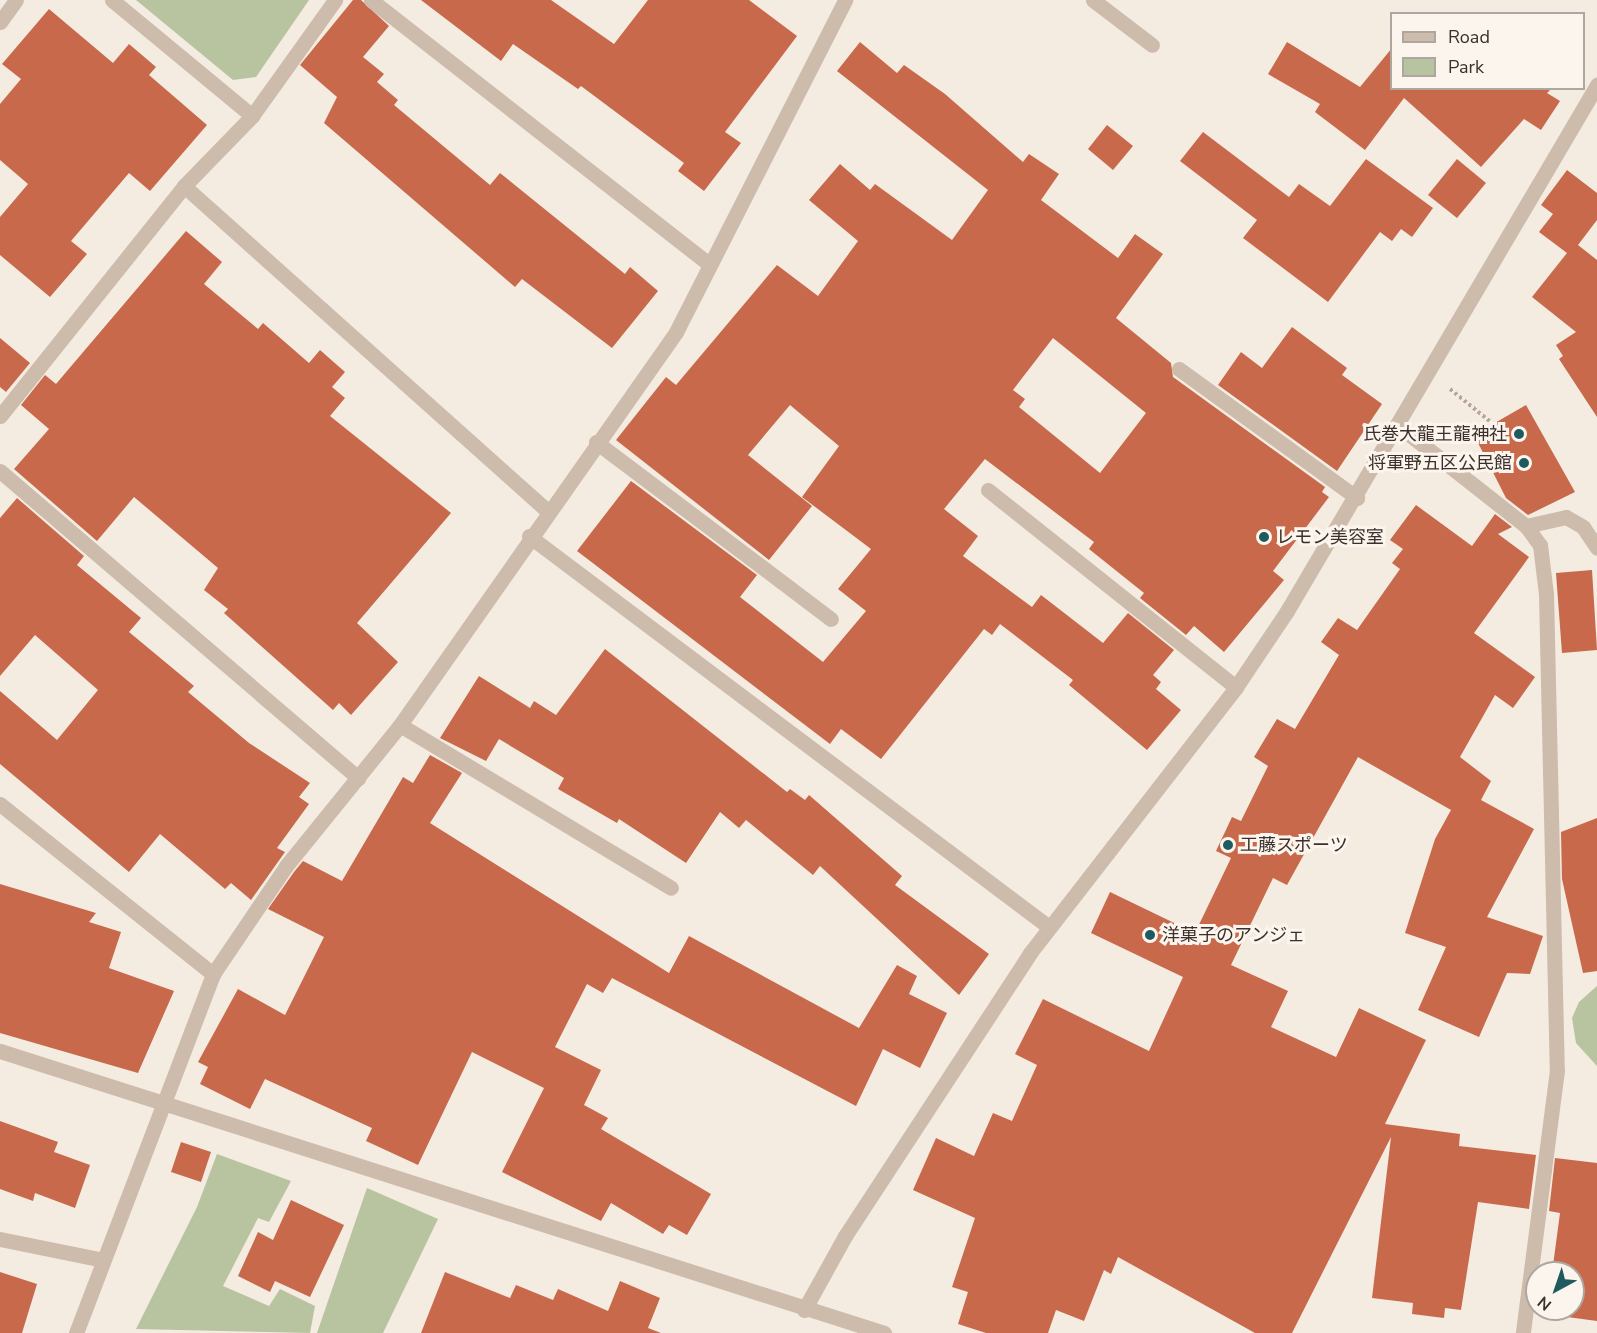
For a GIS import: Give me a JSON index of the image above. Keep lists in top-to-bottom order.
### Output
{
  "places": [
    "氏巻大龍王龍神社",
    "将軍野五区公民館",
    "レモン美容室",
    "工藤スポーツ",
    "洋菓子のアンジェ"
  ],
  "legend": ["Road", "Park"],
  "north": "bottom left"
}
